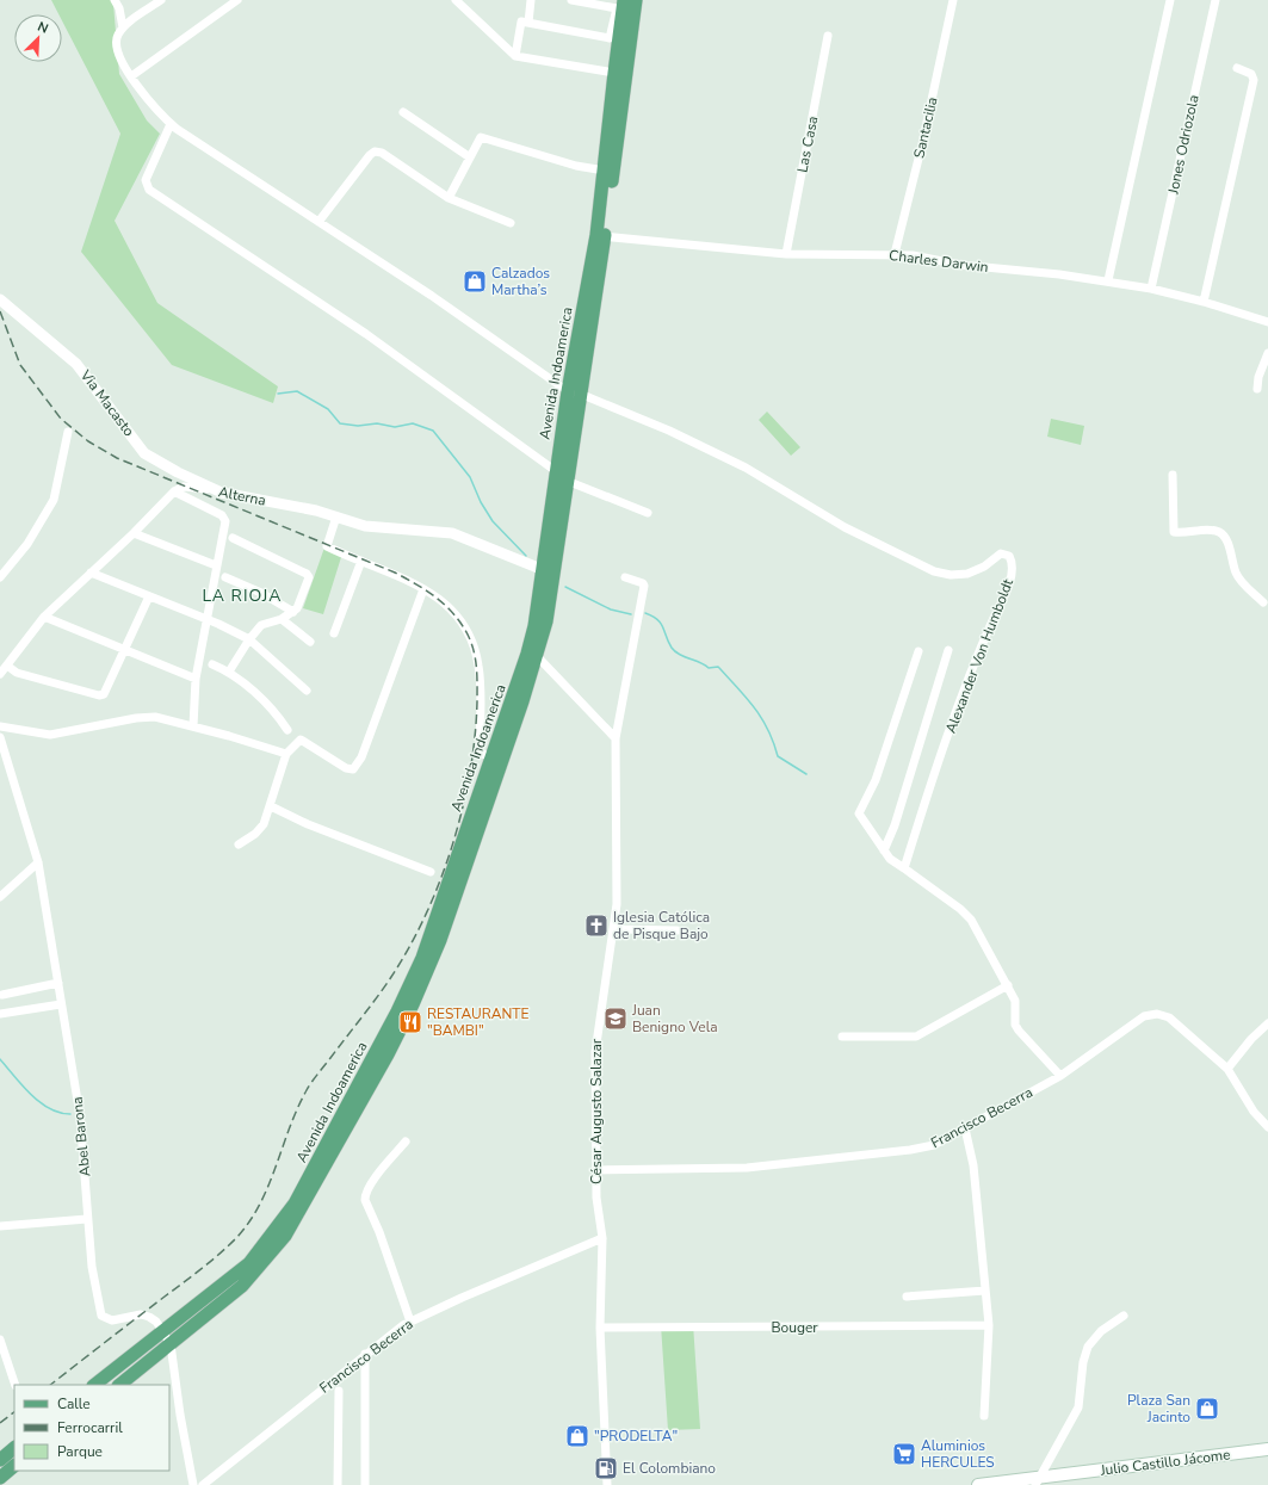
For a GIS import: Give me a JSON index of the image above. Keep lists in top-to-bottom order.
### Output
{
  "streets": {
    "main road": ["Avenida Indoamerica", "Julio Castillo Jácome"],
    "street": [
      "Santacilia",
      "Las Casa",
      "Jones Odriozola",
      "Charles Darwin",
      "Via Macasto",
      "Alterna",
      "Alexander Von Humboldt",
      "César Augusto Salazar",
      "Francisco Becerra",
      "Abel Barona",
      "Bouger"
    ]
  },
  "crossings": [
    ["Santacilia", "Charles Darwin"],
    ["Las Casa", "Charles Darwin"],
    ["Jones Odriozola", "Charles Darwin"],
    ["Charles Darwin", "Avenida Indoamerica"],
    ["Avenida Indoamerica", "Alterna"],
    ["Avenida Indoamerica", "Alexander Von Humboldt"],
    ["Avenida Indoamerica", "Abel Barona"],
    ["Via Macasto", "Alterna"],
    ["César Augusto Salazar", "Francisco Becerra"],
    ["César Augusto Salazar", "Bouger"]
  ],
  "districts": ["LA RIOJA"],
  "places": {
    "shop": ["Calzados Martha’s", "Plaza San Jacinto", "\"PRODELTA\""],
    "church": ["Iglesia Católica de Pisque Bajo"],
    "school or university": ["Juan Benigno Vela"],
    "restaurant": ["RESTAURANTE \"BAMBI\""],
    "supermarket": ["Aluminios HERCULES"],
    "fuel station": ["El Colombiano"]
  },
  "legend": ["Calle", "Ferrocarril", "Parque"],
  "north": "top right"
}
